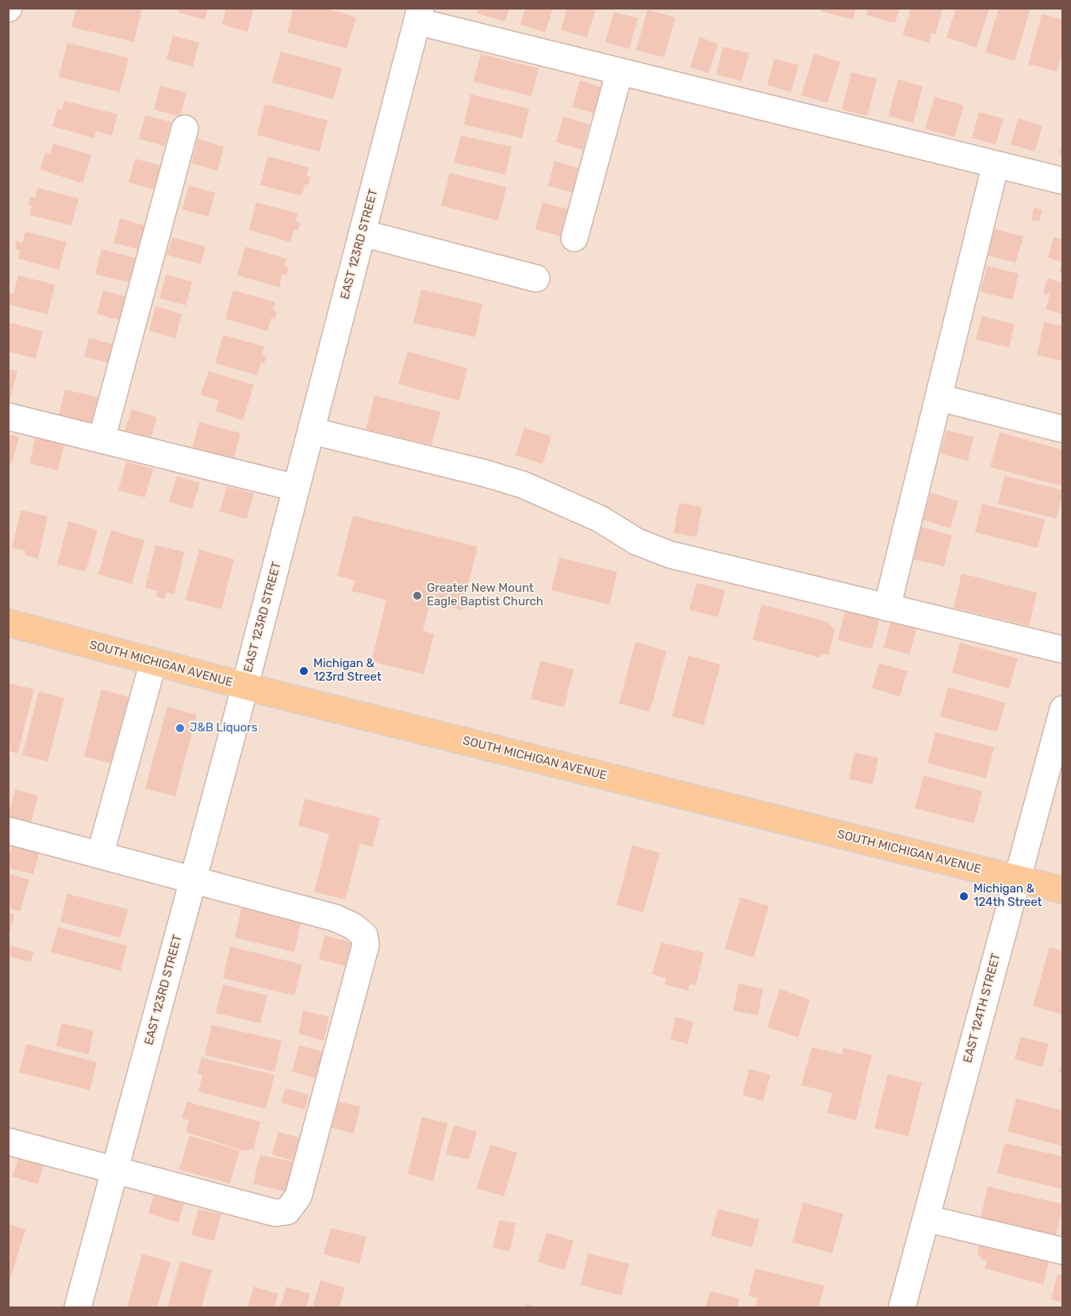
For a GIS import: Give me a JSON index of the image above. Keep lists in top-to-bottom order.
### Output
{
  "streets": {
    "main road": ["SOUTH MICHIGAN AVENUE"],
    "street": ["EAST 123RD STREET", "EAST 124TH STREET"]
  },
  "crossings": [
    ["EAST 123RD STREET", "SOUTH MICHIGAN AVENUE"],
    ["SOUTH MICHIGAN AVENUE", "EAST 124TH STREET"]
  ],
  "places": [
    "Greater New Mount Eagle Baptist Church",
    "Michigan & 123rd Street",
    "J&B Liquors",
    "Michigan & 124th Street"
  ]
}
